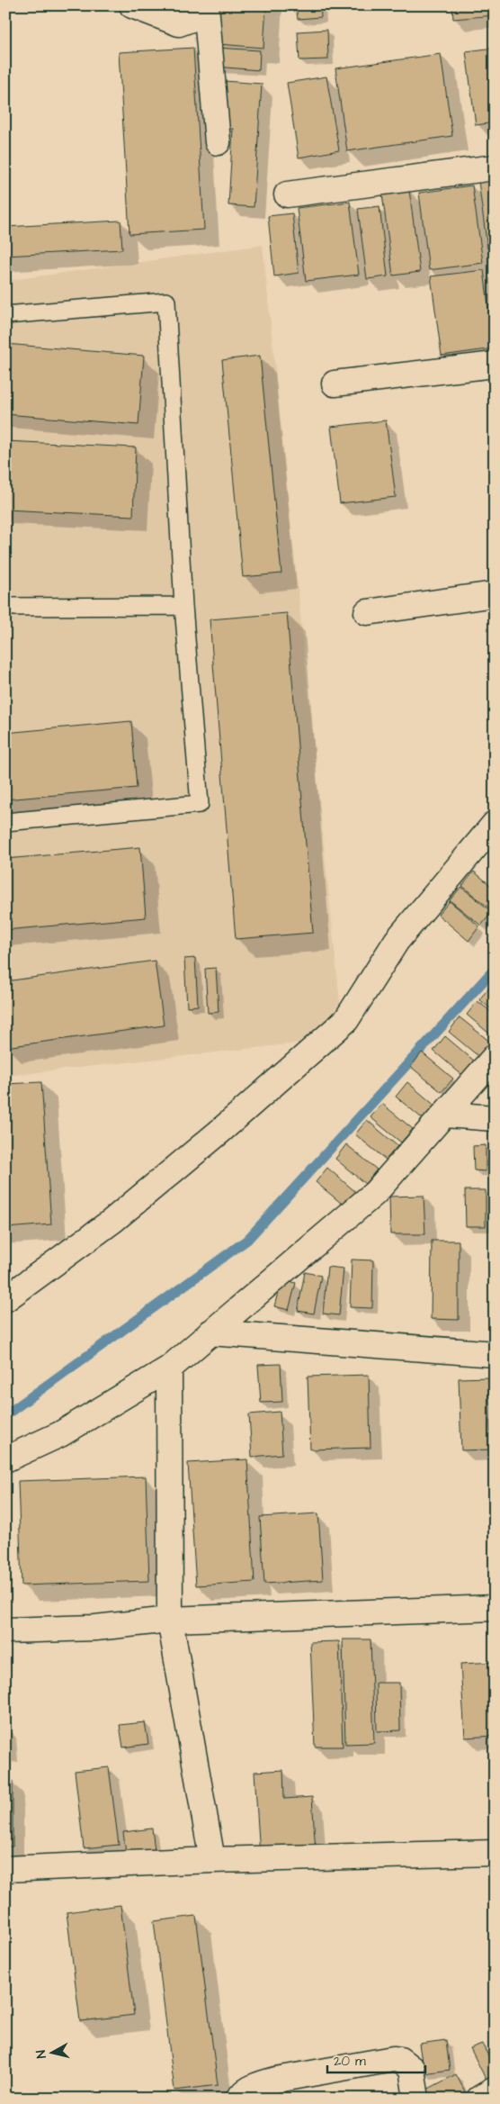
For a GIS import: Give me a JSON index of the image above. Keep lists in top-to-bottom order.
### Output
{
  "scale_bar": "20 m",
  "north": "left"
}
